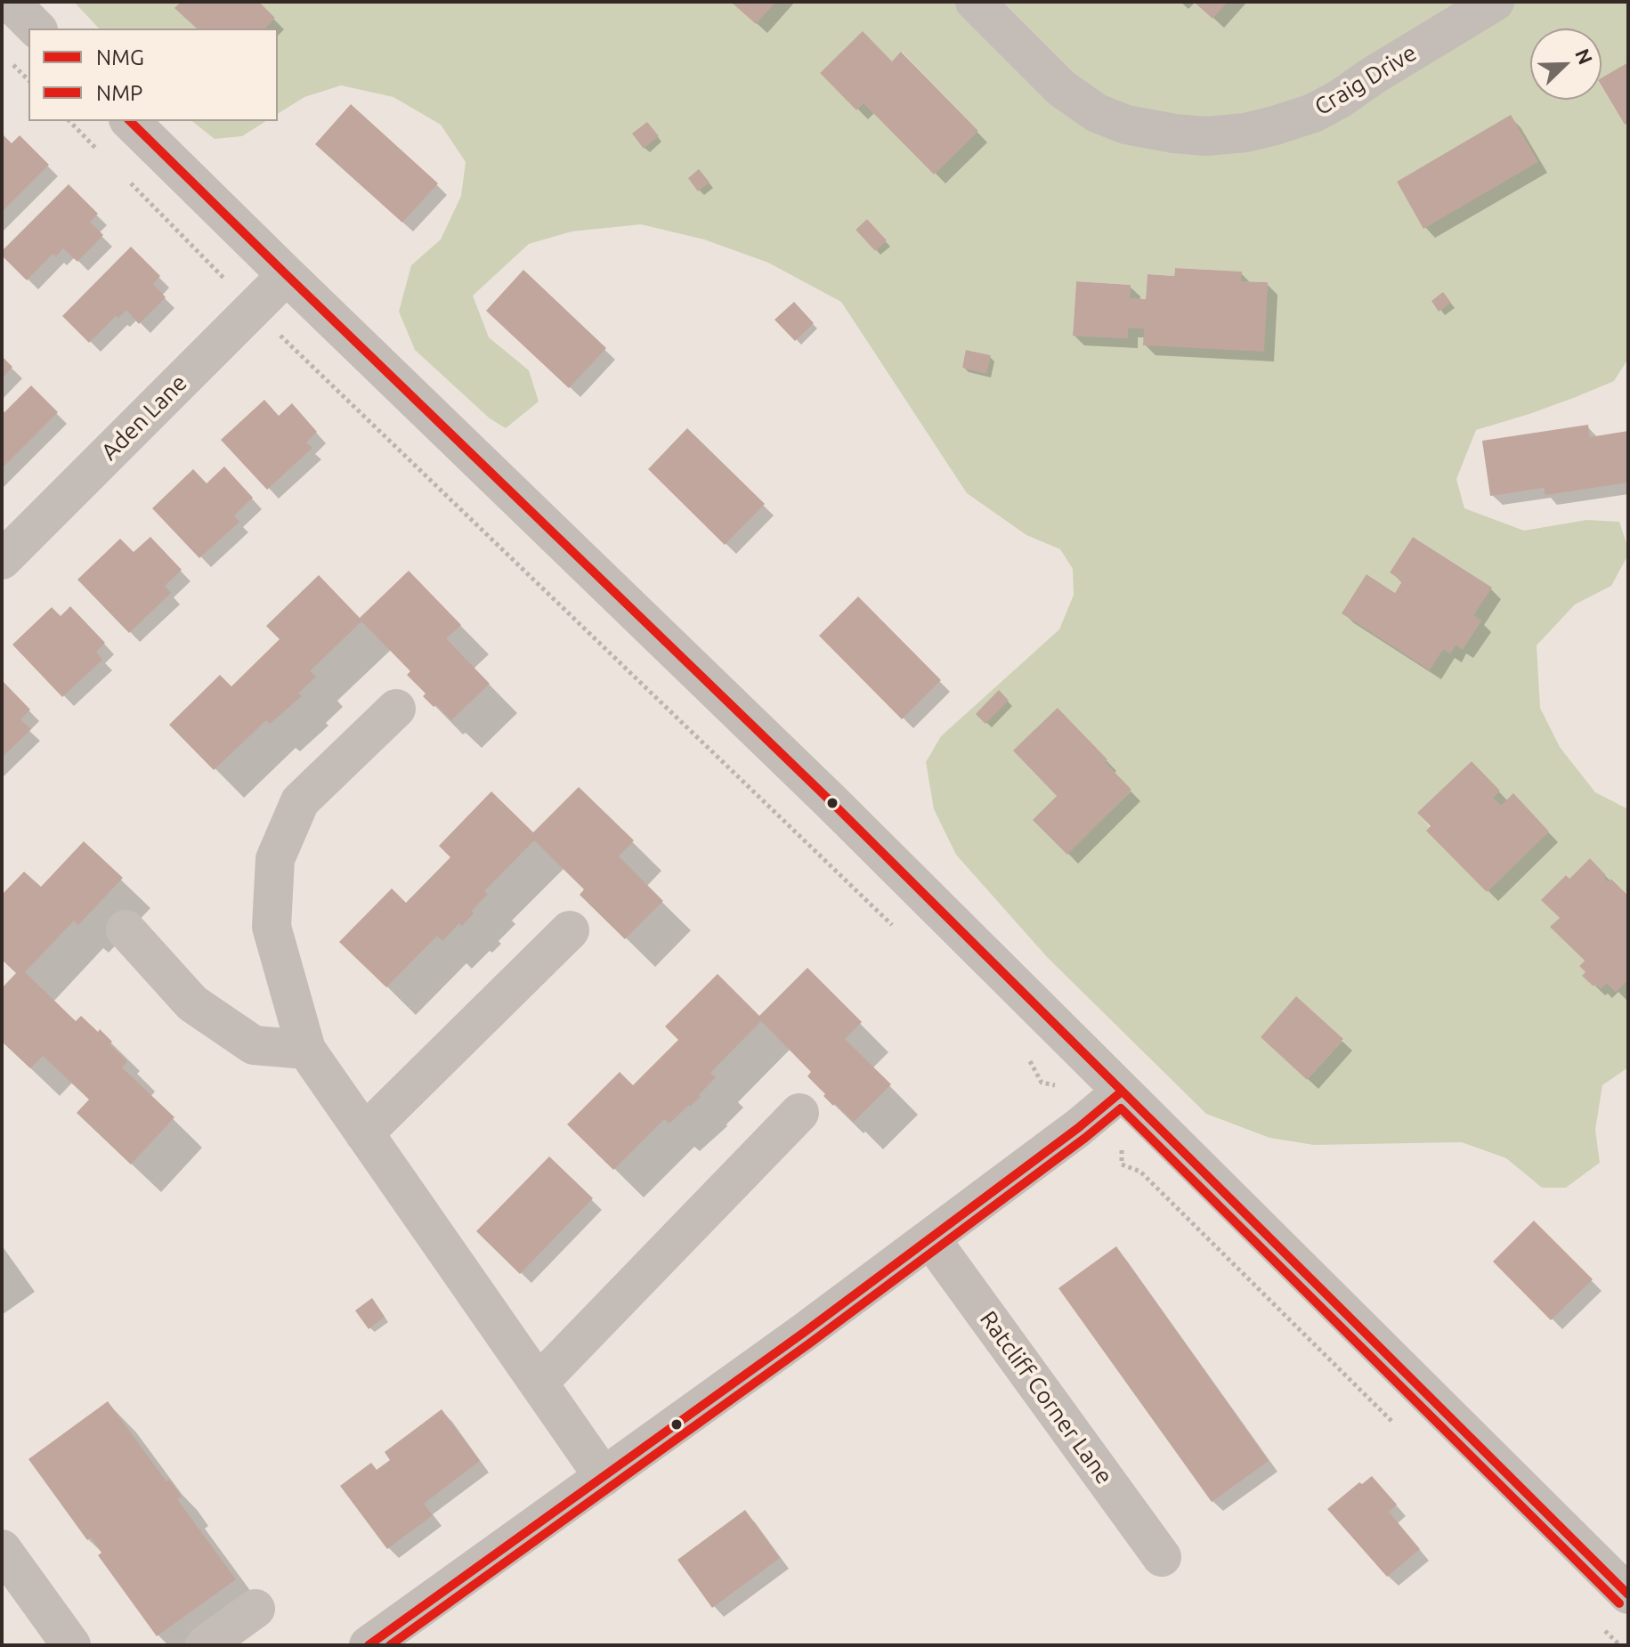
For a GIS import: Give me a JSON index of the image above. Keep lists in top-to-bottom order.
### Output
{
  "streets": {
    "street": ["Craig Drive", "Aden Lane", "Ratcliff Corner Lane"]
  },
  "lines": ["transit line NMG", "transit line NMP"],
  "legend": ["NMG", "NMP"],
  "north": "top right"
}
